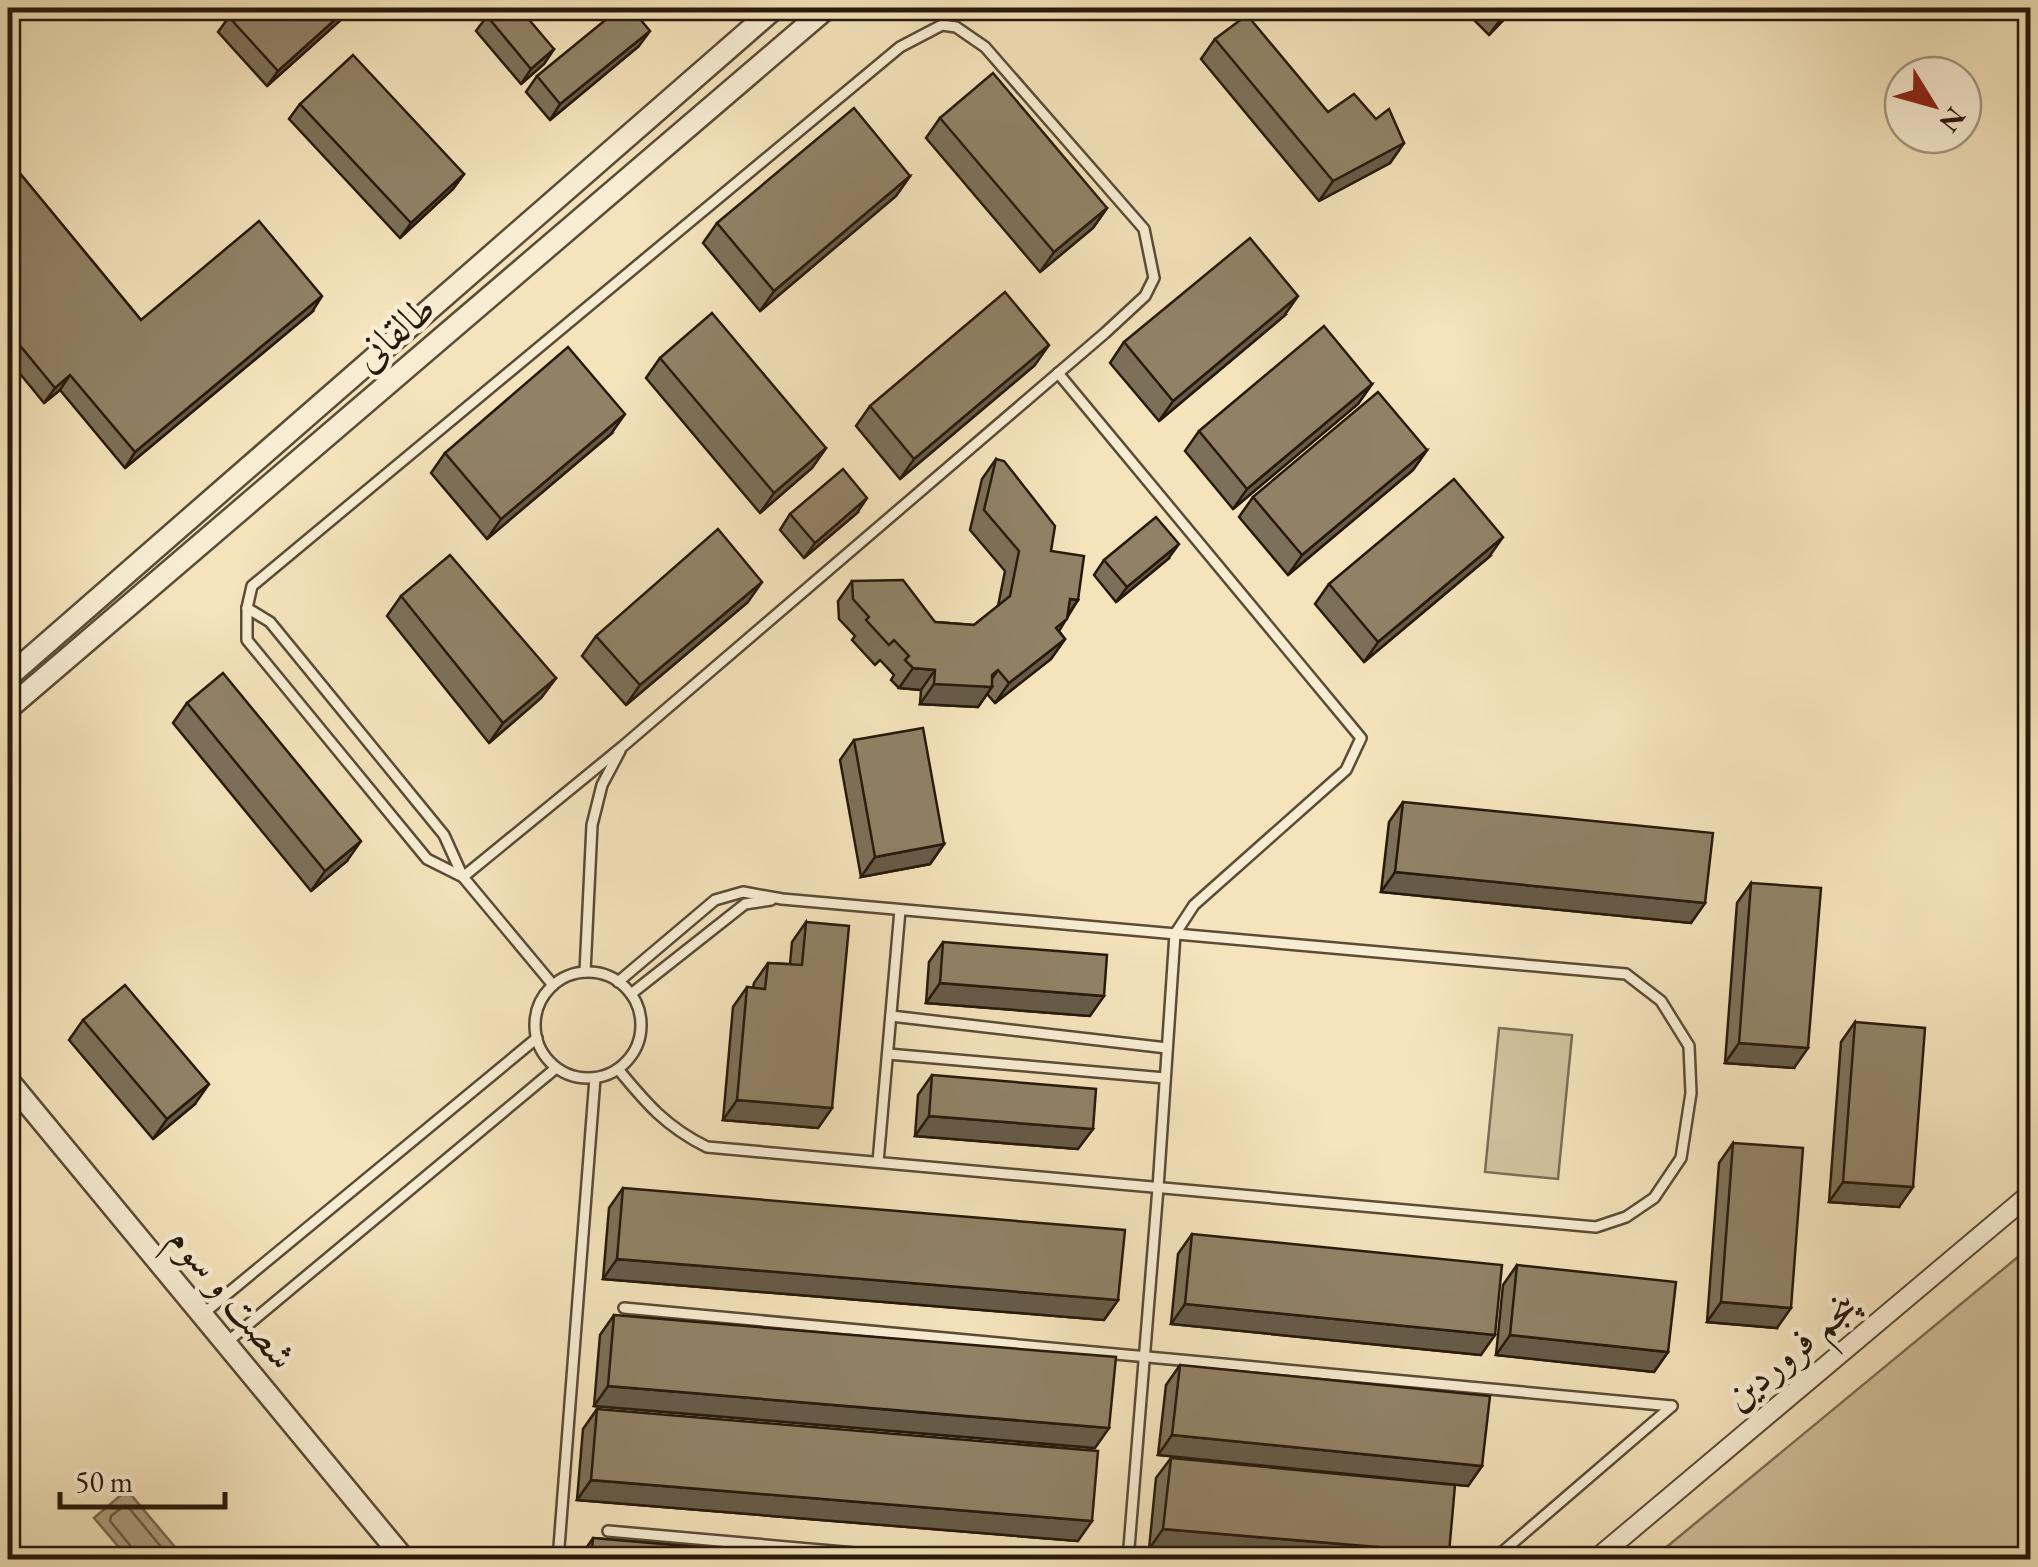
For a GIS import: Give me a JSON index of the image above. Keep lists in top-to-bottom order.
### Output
{
  "streets": {
    "street": ["طالقانی", "شصت و سوم", "پنجم فروردین"]
  },
  "scale_bar": "50 m",
  "north": "bottom right"
}
